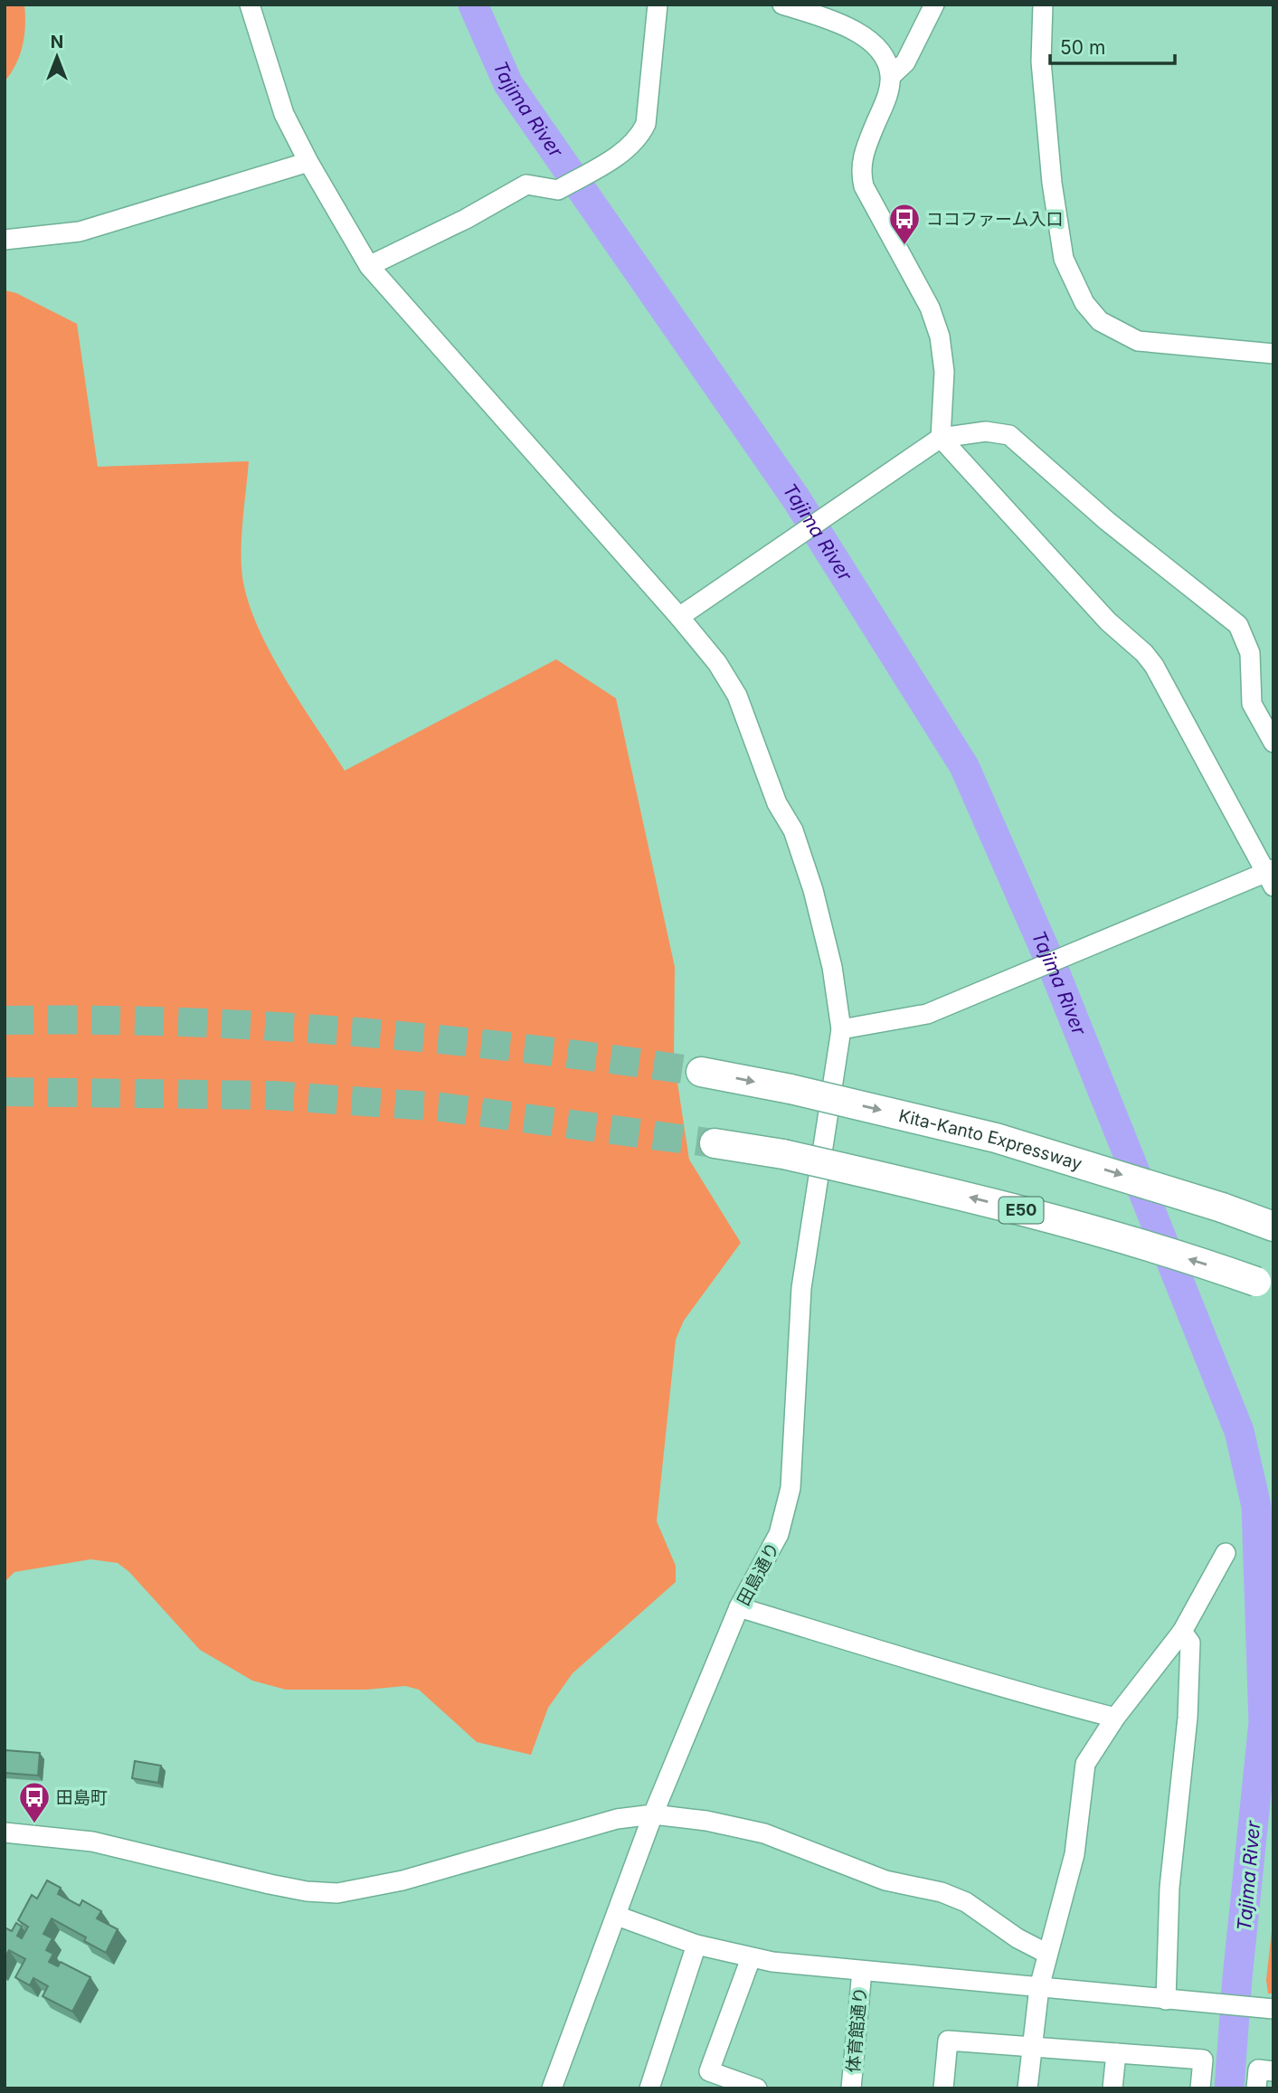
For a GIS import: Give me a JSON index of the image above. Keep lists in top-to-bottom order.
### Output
{
  "streets": {
    "highway": ["Kita-Kanto Expressway", "E50"],
    "street": ["田島通り", "体育館通り"]
  },
  "water": ["Tajima River"],
  "places": {
    "bus stop": ["ココファーム入口", "田島町"]
  },
  "scale_bar": "50 m",
  "north": "top"
}
